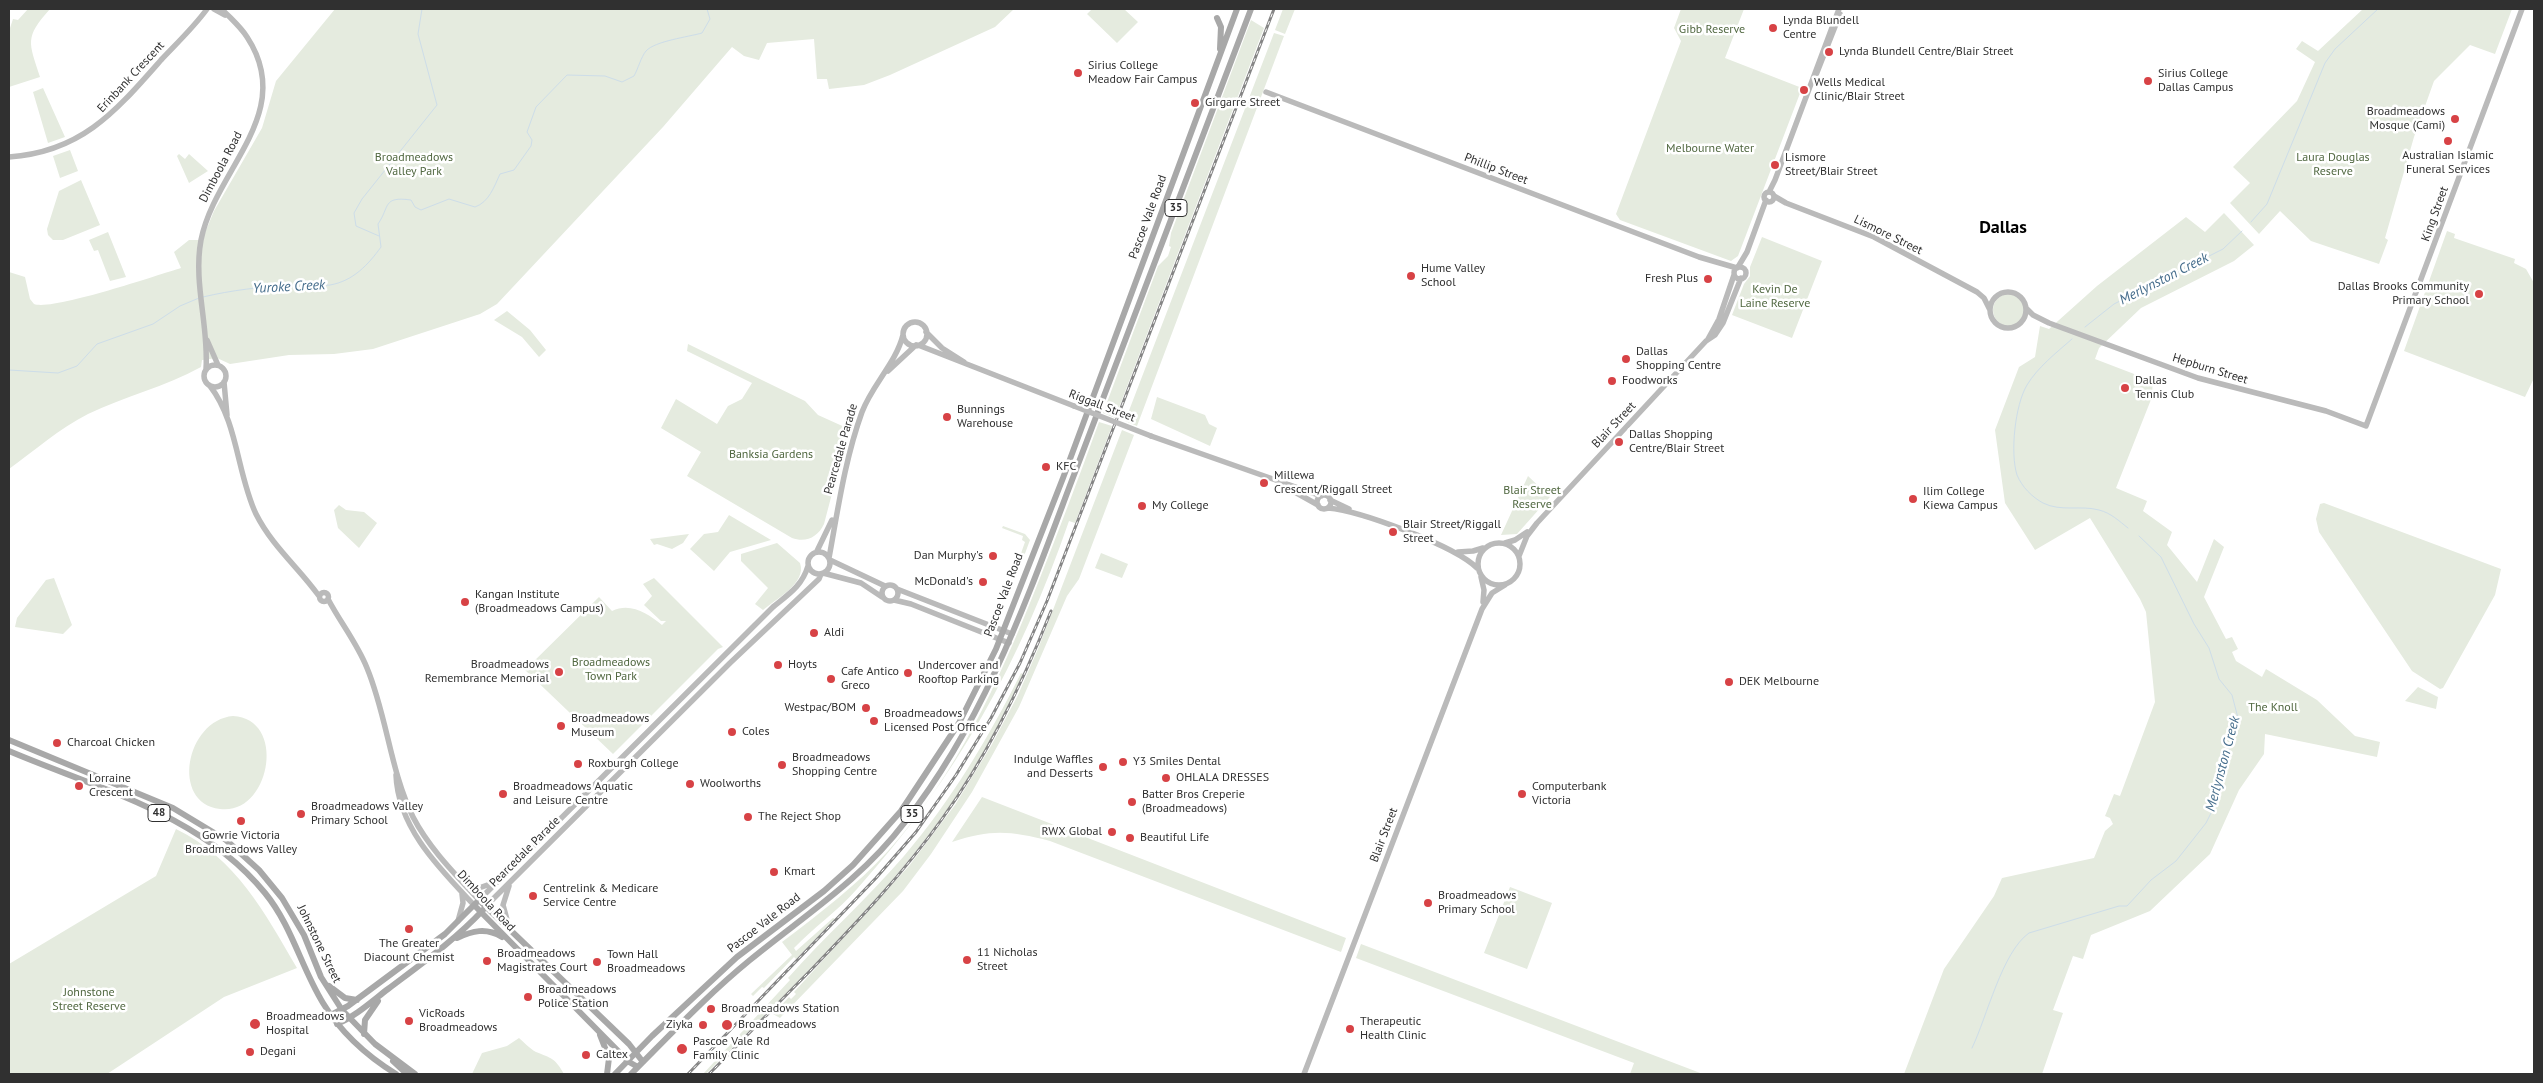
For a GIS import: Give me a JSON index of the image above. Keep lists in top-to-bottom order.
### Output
{
  "streets": {
    "main road": [
      "Dimboola Road",
      "35",
      "Pascoe Vale Road",
      "Pearcedale Parade",
      "48",
      "Johnstone Street"
    ],
    "street": [
      "Erinbank Crescent",
      "Phillip Street",
      "King Street",
      "Lismore Street",
      "Hepburn Street",
      "Riggall Street",
      "Blair Street"
    ]
  },
  "crossings": [
    ["Erinbank Crescent", "Dimboola Road"],
    ["Dimboola Road", "Pascoe Vale Road"],
    ["Dimboola Road", "Pearcedale Parade"],
    ["Phillip Street", "Blair Street"],
    ["King Street", "Hepburn Street"],
    ["Lismore Street", "Hepburn Street"],
    ["Lismore Street", "Blair Street"],
    ["Riggall Street", "Pearcedale Parade"],
    ["Pearcedale Parade", "Johnstone Street"]
  ],
  "districts": ["Dallas"],
  "water": ["Merlynston Creek", "Yuroke Creek"],
  "parks": [
    "Gibb Reserve",
    "Melbourne Water",
    "Broadmeadows Valley Park",
    "Laura Douglas Reserve",
    "Kevin De Laine Reserve",
    "Banksia Gardens",
    "Blair Street Reserve",
    "Broadmeadows Town Park",
    "The Knoll",
    "Johnstone Street Reserve"
  ],
  "places": [
    "Lynda Blundell Centre",
    "Lynda Blundell Centre/Blair Street",
    "Sirius College Meadow Fair Campus",
    "Sirius College Dallas Campus",
    "Wells Medical Clinic/Blair Street",
    "Girgarre Street",
    "Broadmeadows Mosque (Cami)",
    "Australian Islamic Funeral Services",
    "Lismore Street/Blair Street",
    "Hume Valley School",
    "Fresh Plus",
    "Dallas Brooks Community Primary School",
    "Dallas Shopping Centre",
    "Foodworks",
    "Dallas Tennis Club",
    "Bunnings Warehouse",
    "Dallas Shopping Centre/Blair Street",
    "KFC",
    "Millewa Crescent/Riggall Street",
    "Ilim College Kiewa Campus",
    "My College",
    "Blair Street/Riggall Street",
    "Dan Murphy's",
    "McDonald's",
    "Kangan Institute (Broadmeadows Campus)",
    "Aldi",
    "Hoyts",
    "Broadmeadows Remembrance Memorial",
    "Undercover and Rooftop Parking",
    "Cafe Antico Greco",
    "DEK Melbourne",
    "Westpac/BOM",
    "Broadmeadows Licensed Post Office",
    "Broadmeadows Museum",
    "Coles",
    "Charcoal Chicken",
    "Y3 Smiles Dental",
    "Roxburgh College",
    "Broadmeadows Shopping Centre",
    "Indulge Waffles and Desserts",
    "OHLALA DRESSES",
    "Woolworths",
    "Lorraine Crescent",
    "Broadmeadows Aquatic and Leisure Centre",
    "Computerbank Victoria",
    "Batter Bros Creperie (Broadmeadows)",
    "Broadmeadows Valley Primary School",
    "The Reject Shop",
    "Gowrie Victoria Broadmeadows Valley",
    "RWX Global",
    "Beautiful Life",
    "Kmart",
    "Centrelink & Medicare Service Centre",
    "Broadmeadows Primary School",
    "The Greater Diacount Chemist",
    "11 Nicholas Street",
    "Broadmeadows Magistrates Court",
    "Town Hall Broadmeadows",
    "Broadmeadows Police Station",
    "Broadmeadows Station",
    "VicRoads Broadmeadows",
    "Broadmeadows Hospital",
    "Ziyka",
    "Broadmeadows",
    "Therapeutic Health Clinic",
    "Pascoe Vale Rd Family Clinic",
    "Degani",
    "Caltex"
  ]
}
